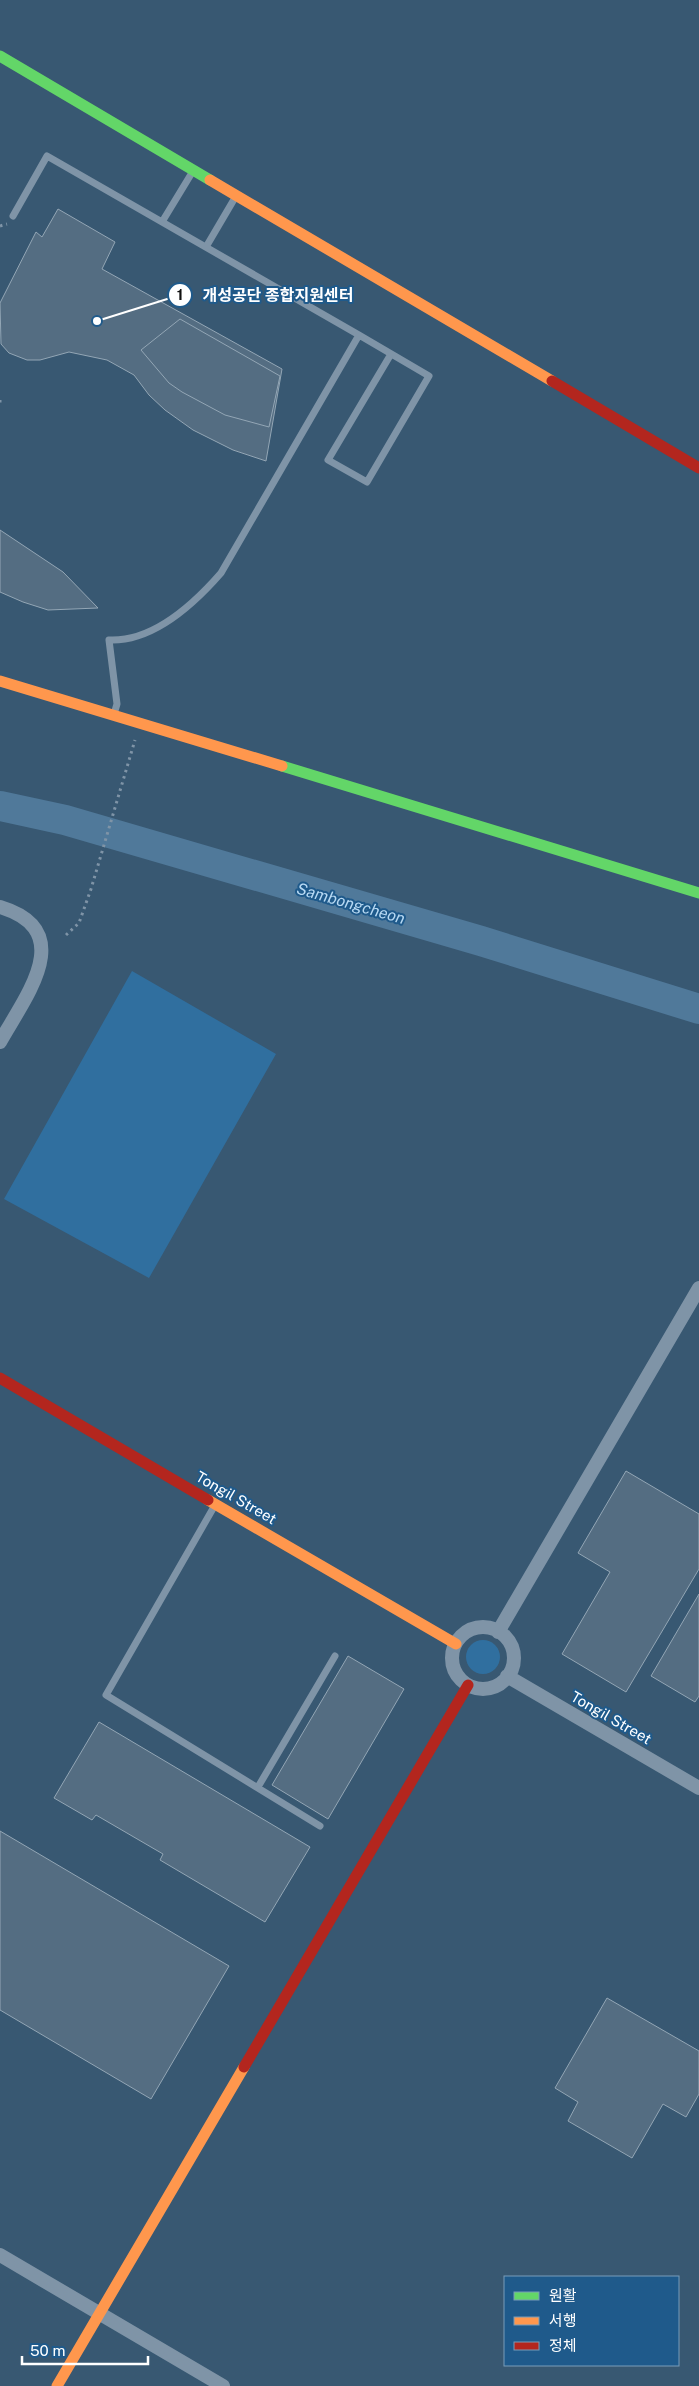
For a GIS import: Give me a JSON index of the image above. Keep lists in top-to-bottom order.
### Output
{
  "streets": {
    "street": ["Tongil Street"]
  },
  "water": ["Sambongcheon"],
  "places": ["개성공단 종합지원센터"],
  "legend": ["원활", "서행", "정체"],
  "scale_bar": "50 m"
}
